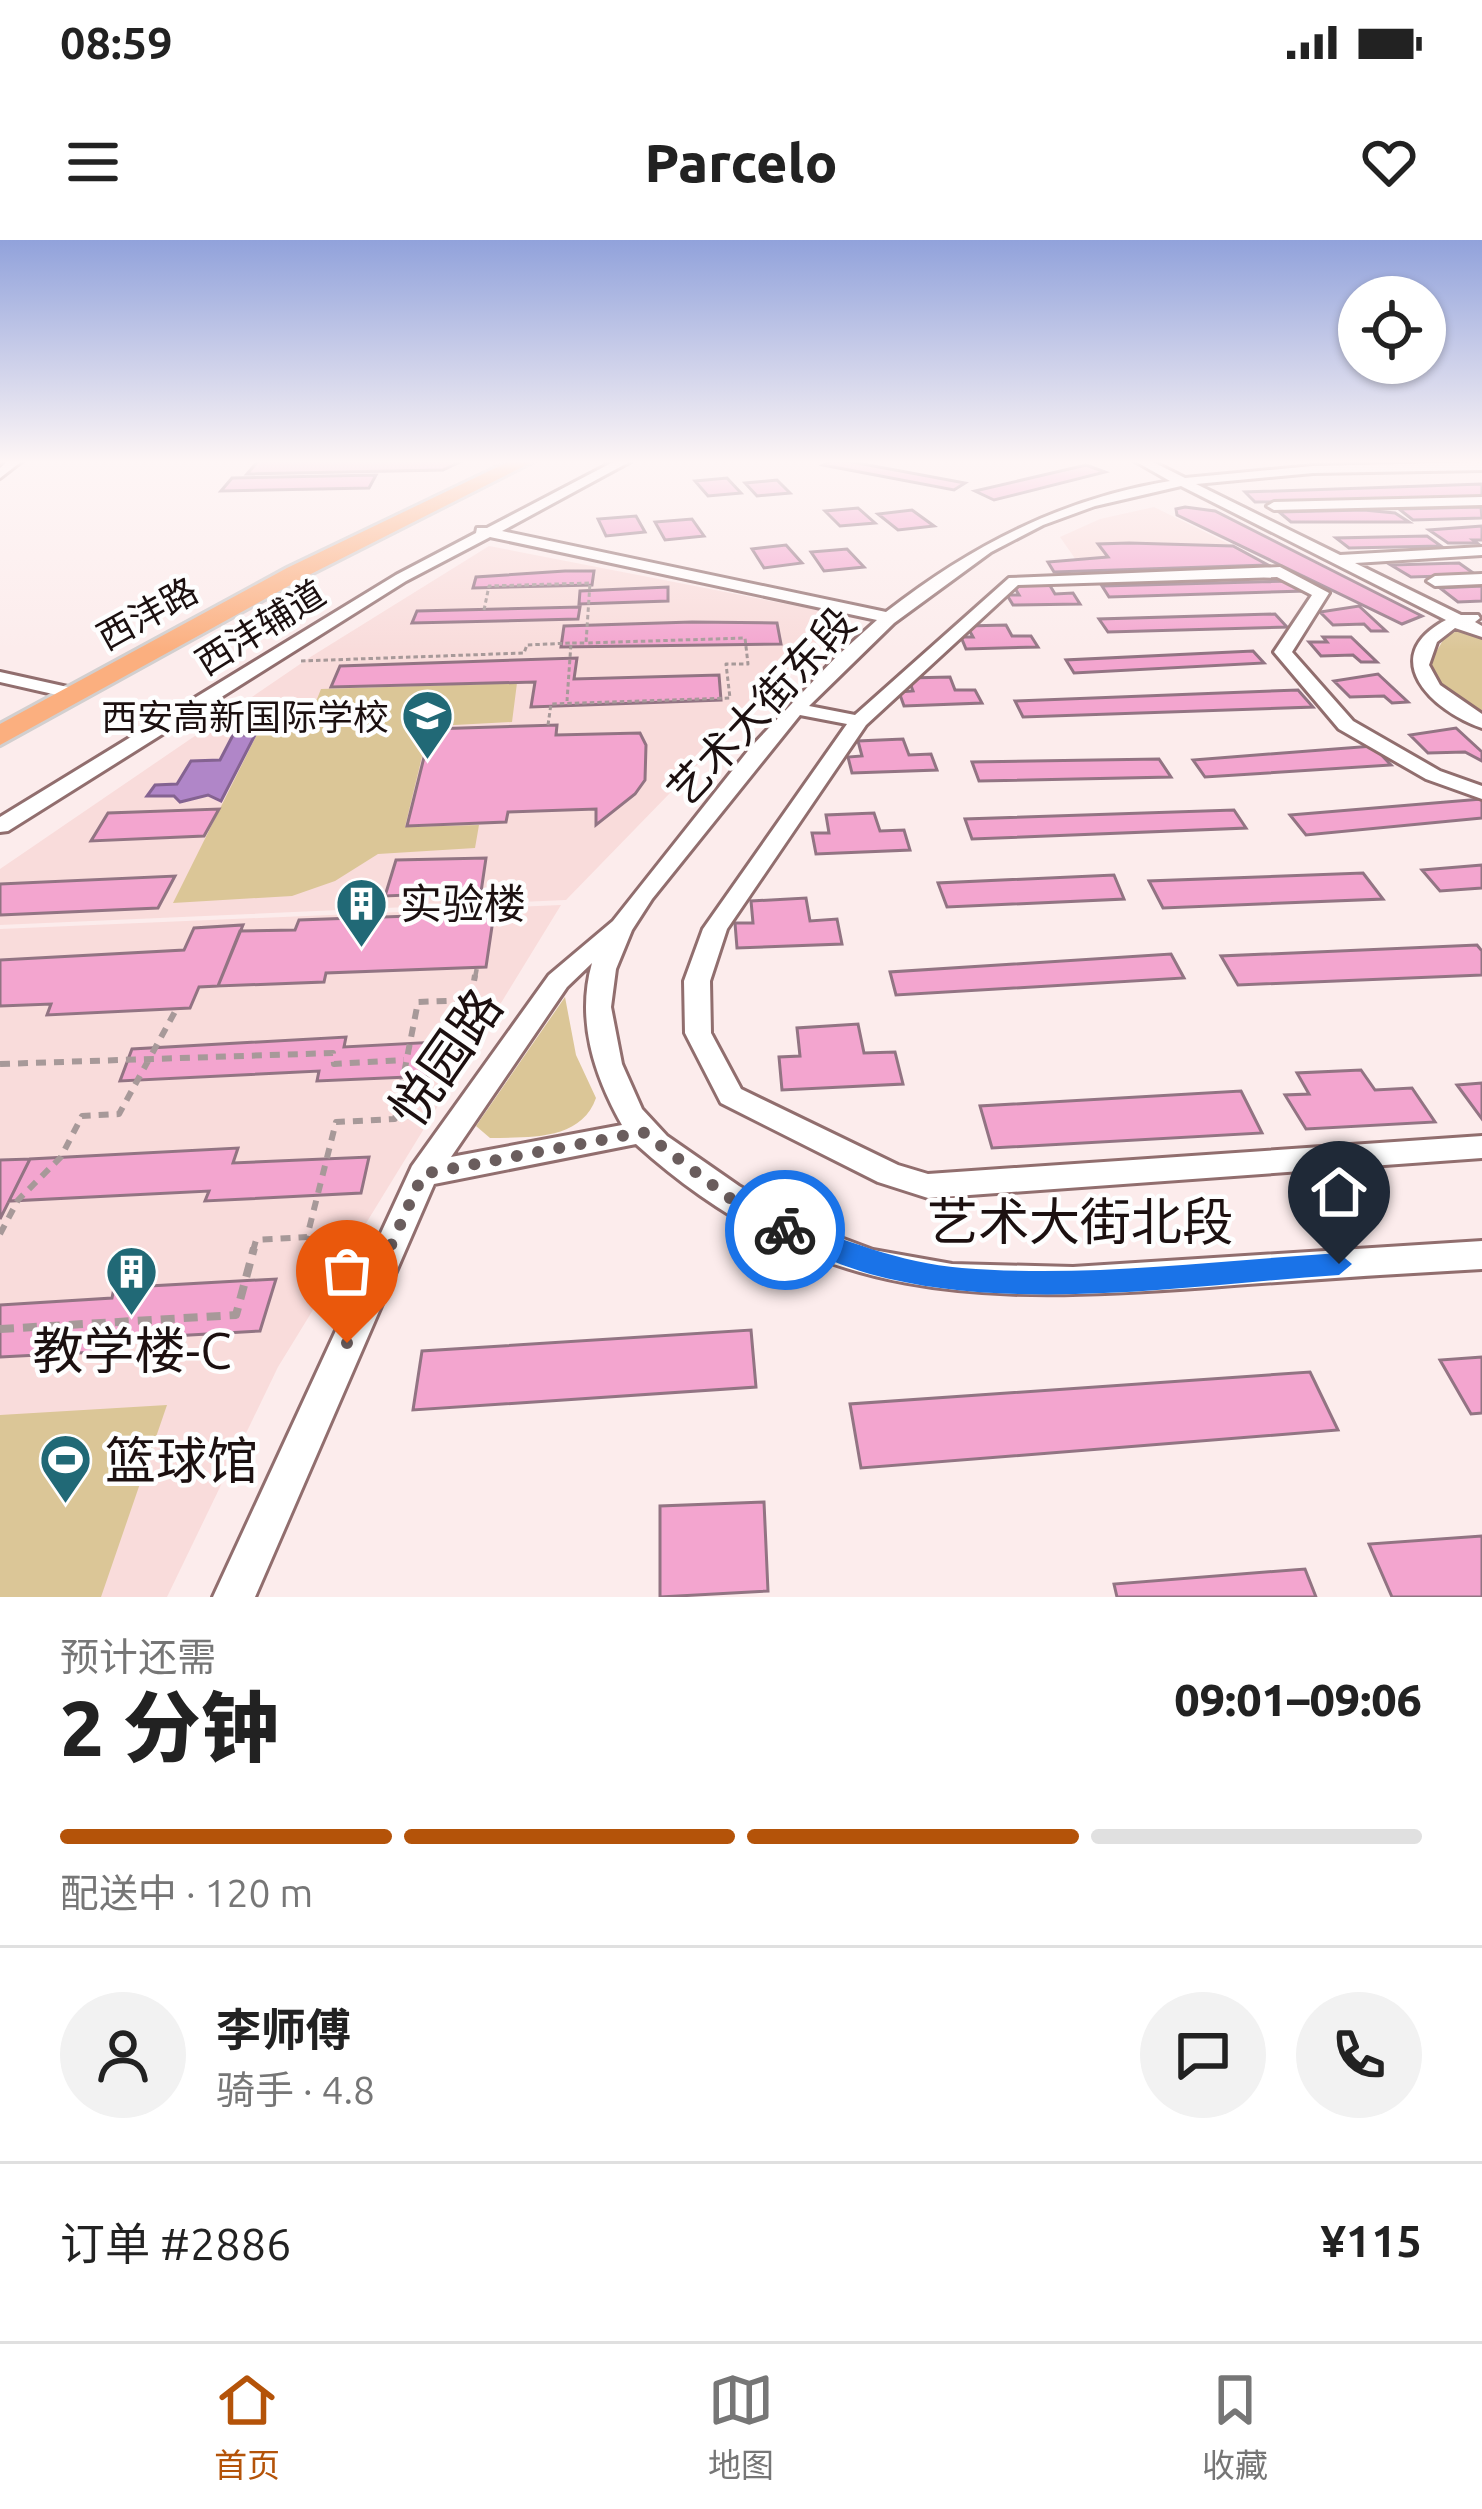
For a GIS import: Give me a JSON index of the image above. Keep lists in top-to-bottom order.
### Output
{
  "streets": {
    "highway": ["西沣路"],
    "street": [
      "西沣辅道",
      "艺术大街东段",
      "悦园路",
      "艺术大街北段"
    ]
  },
  "crossings": [
    ["艺术大街东段", "悦园路"],
    ["艺术大街东段", "艺术大街北段"]
  ],
  "places": {
    "school or university": ["西安高新国际学校"],
    "building": ["实验楼", "教学楼-C"],
    "sports": ["篮球馆"]
  },
  "page": {
    "status": "08:59",
    "header": "Parcelo",
    "heading": ["2 分钟", "预计还需", "09:01–09:06"],
    "panel": [
      "李师傅",
      "骑手 · 4.8",
      "订单 #2886",
      "¥115"
    ],
    "bar": "配送中 · 120 m",
    "tabs": ["首页", "地图", "收藏"]
  }
}
